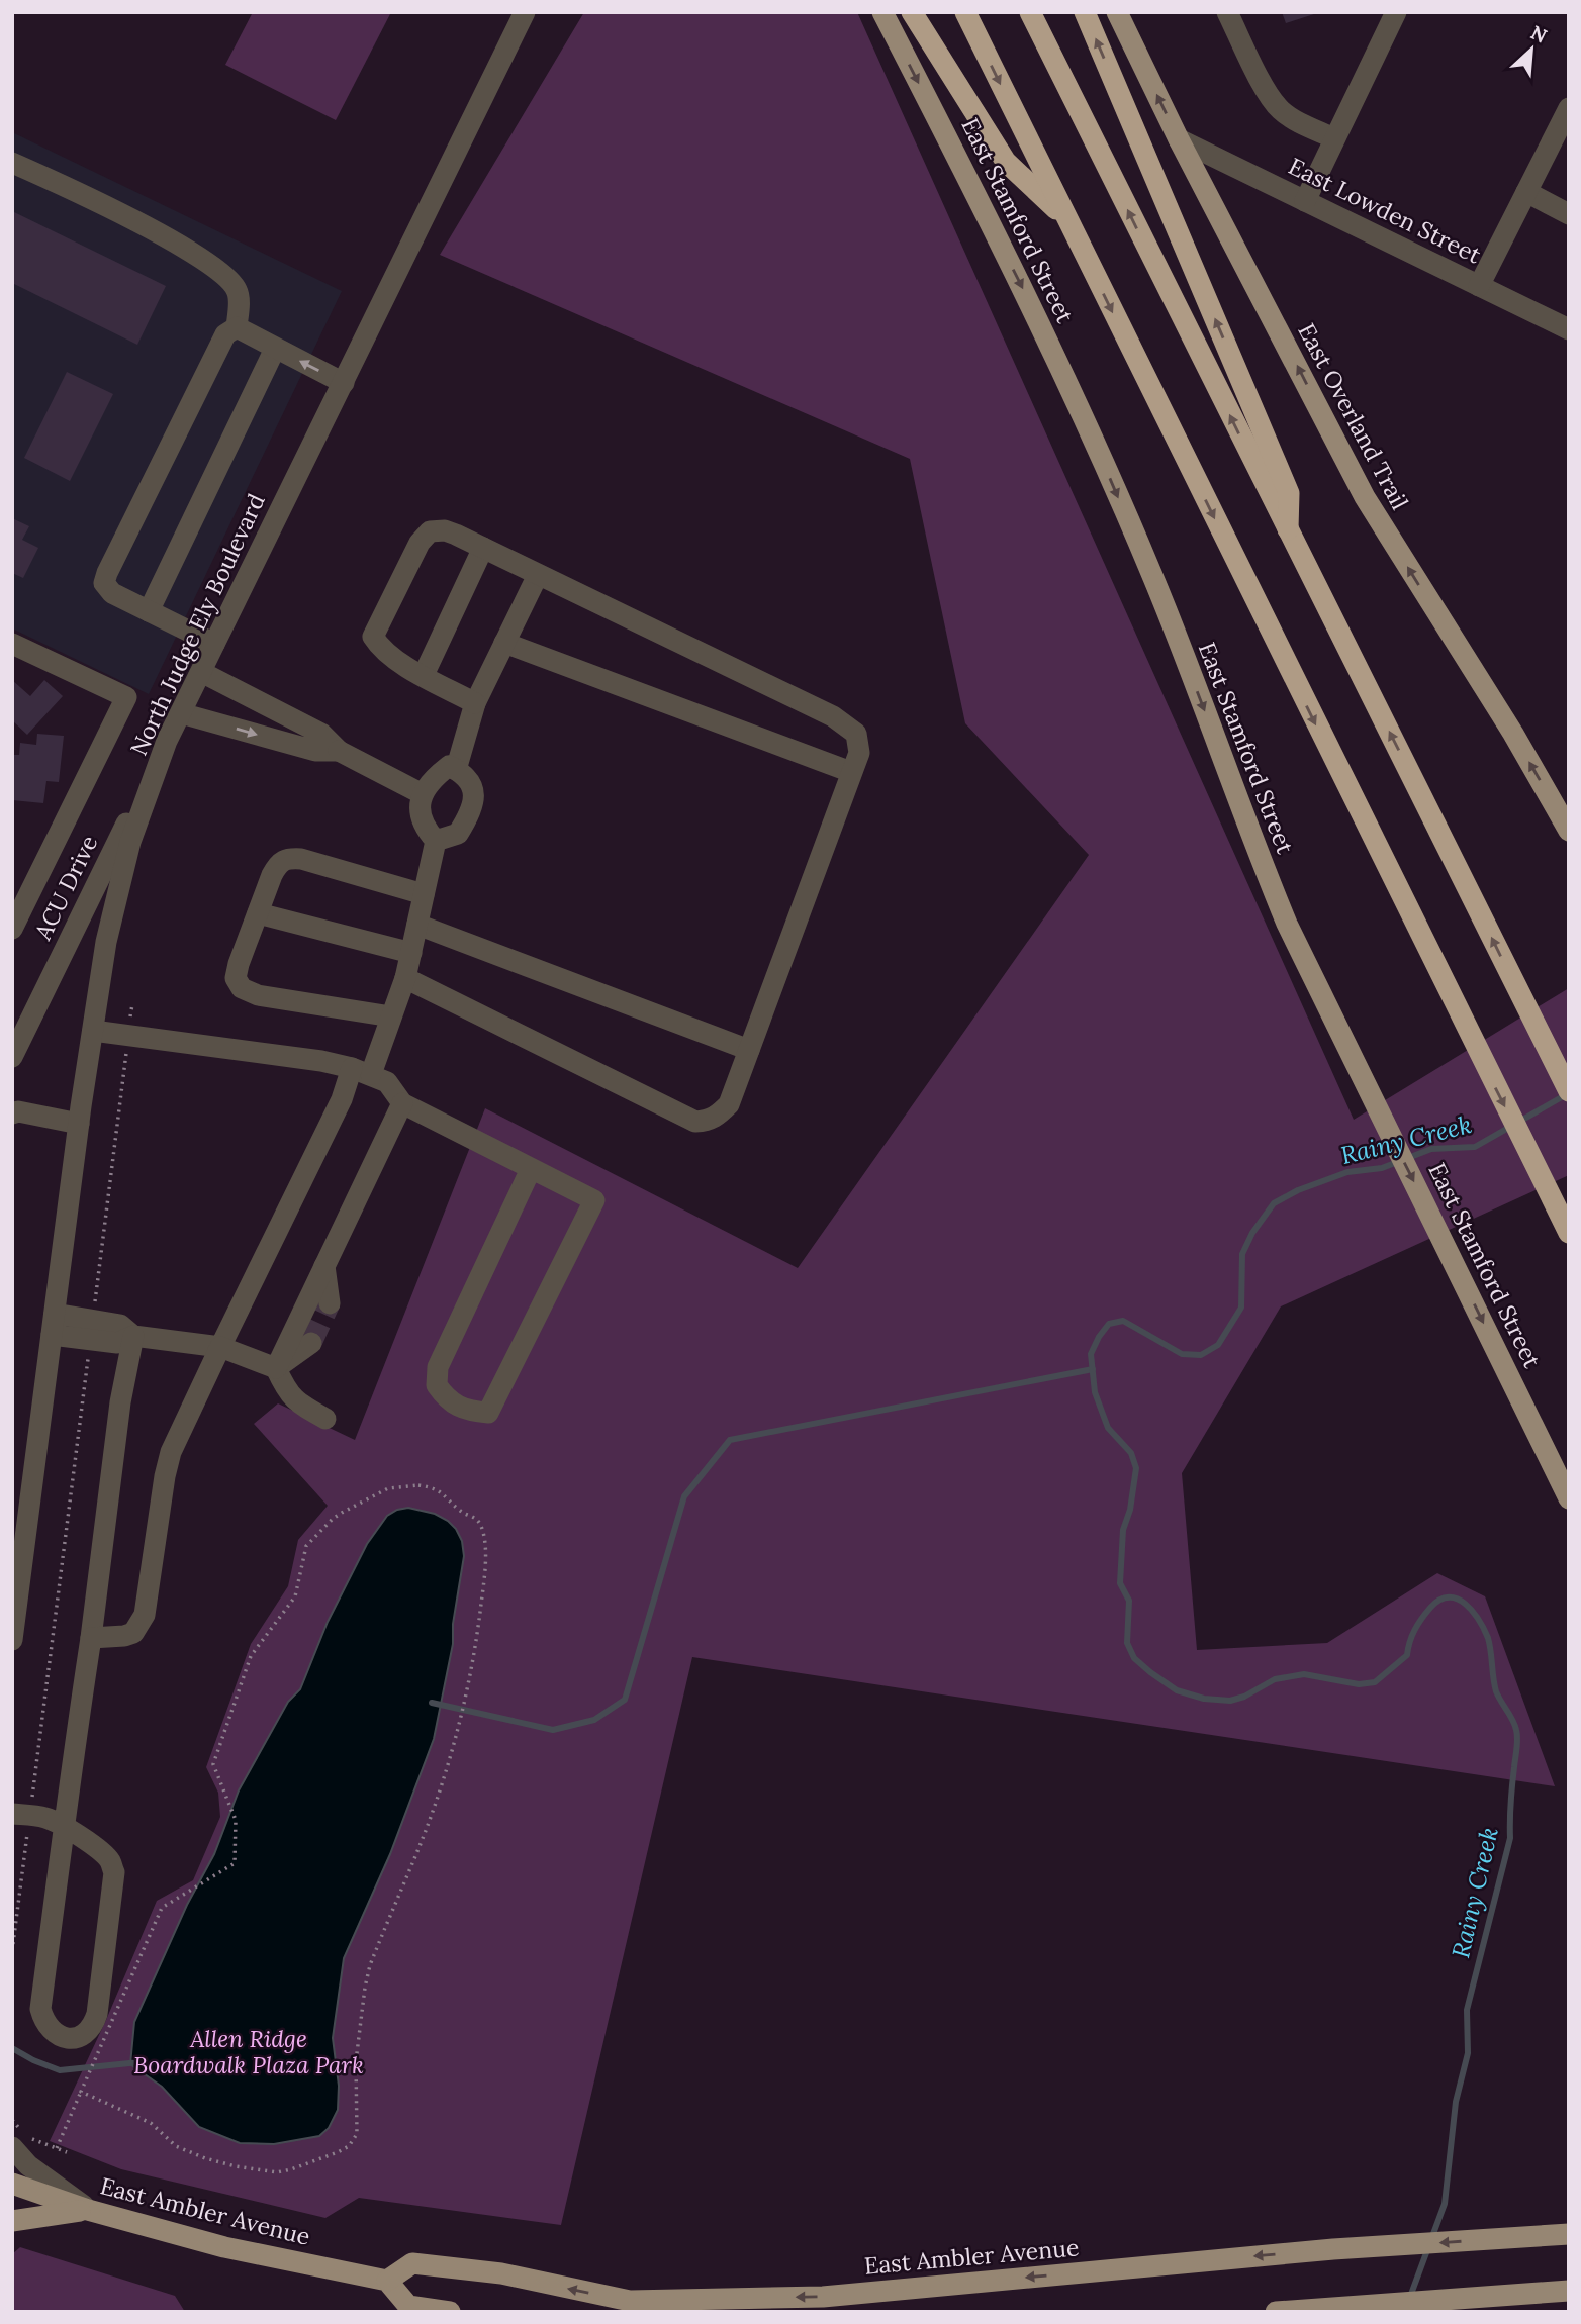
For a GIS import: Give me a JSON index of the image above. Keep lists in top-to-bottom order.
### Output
{
  "streets": {
    "main road": ["East Stamford Street", "East Overland Trail", "East Ambler Avenue"],
    "street": ["East Lowden Street", "North Judge Ely Boulevard", "ACU Drive"]
  },
  "crossings": [
    ["East Lowden Street", "East Overland Trail"],
    ["North Judge Ely Boulevard", "ACU Drive"]
  ],
  "one_way": ["East Stamford Street", "East Overland Trail", "East Ambler Avenue"],
  "water": ["Rainy Creek"],
  "parks": ["Allen Ridge Boardwalk Plaza Park"],
  "north": "top right"
}
